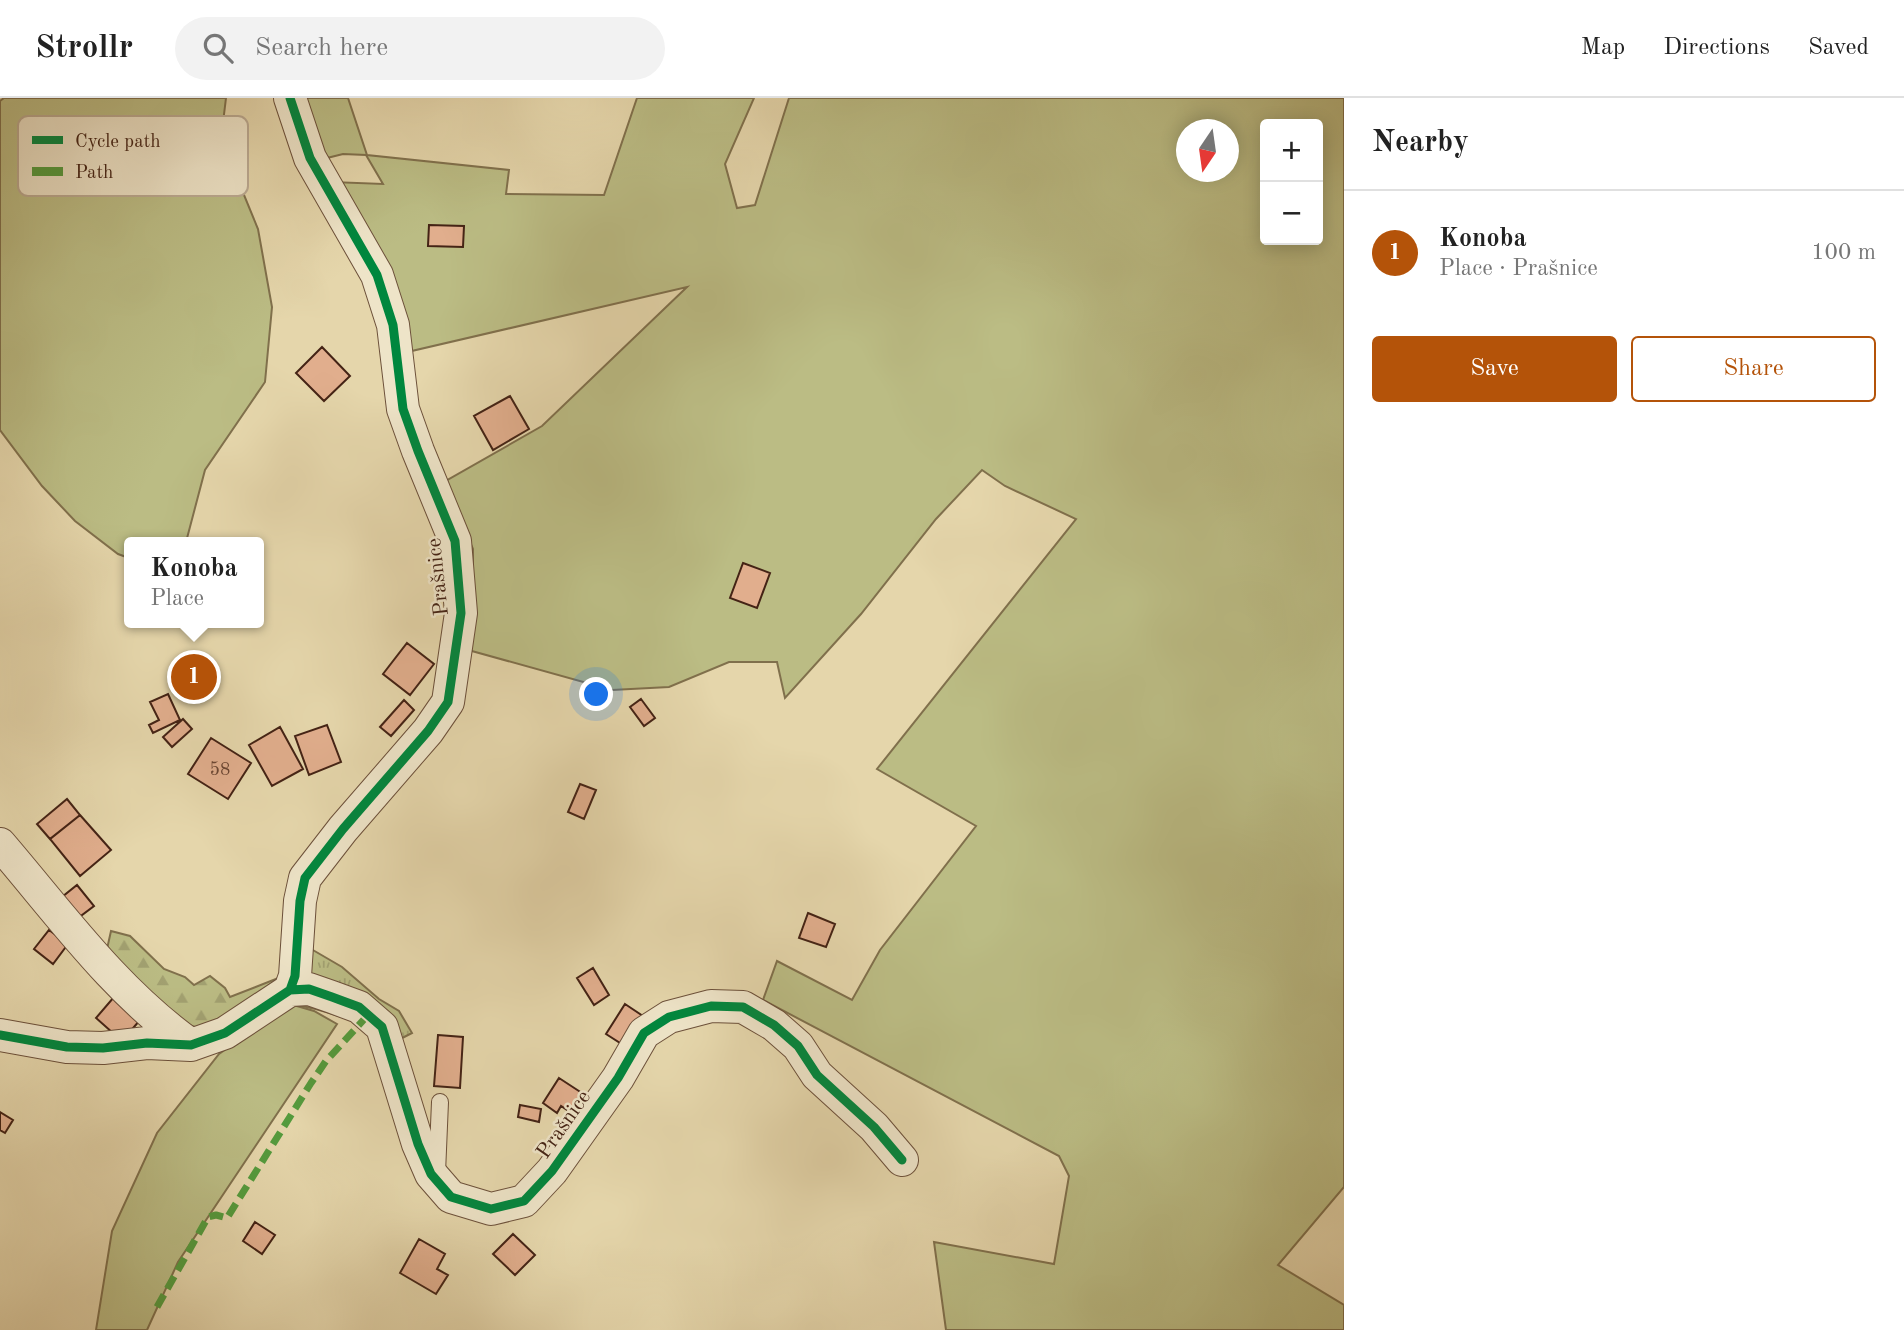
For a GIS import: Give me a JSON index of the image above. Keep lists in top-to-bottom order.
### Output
{
  "streets": {
    "street": ["Prašnice"]
  },
  "house_numbers": ["58"],
  "legend": ["Cycle path", "Path"],
  "north": "bottom",
  "page": {
    "header": "Strollr",
    "search": "Search here",
    "nav": ["Map", "Directions", "Saved"],
    "heading": "Nearby",
    "map_buttons": ["+", "−"],
    "list": [
      {
        "mark": "1",
        "name": "Konoba",
        "note": "Place · Prašnice",
        "value": "100 m"
      }
    ],
    "buttons": ["Save", "Share"],
    "popup": ["Konoba", "Place"],
    "pins": "1"
  }
}
